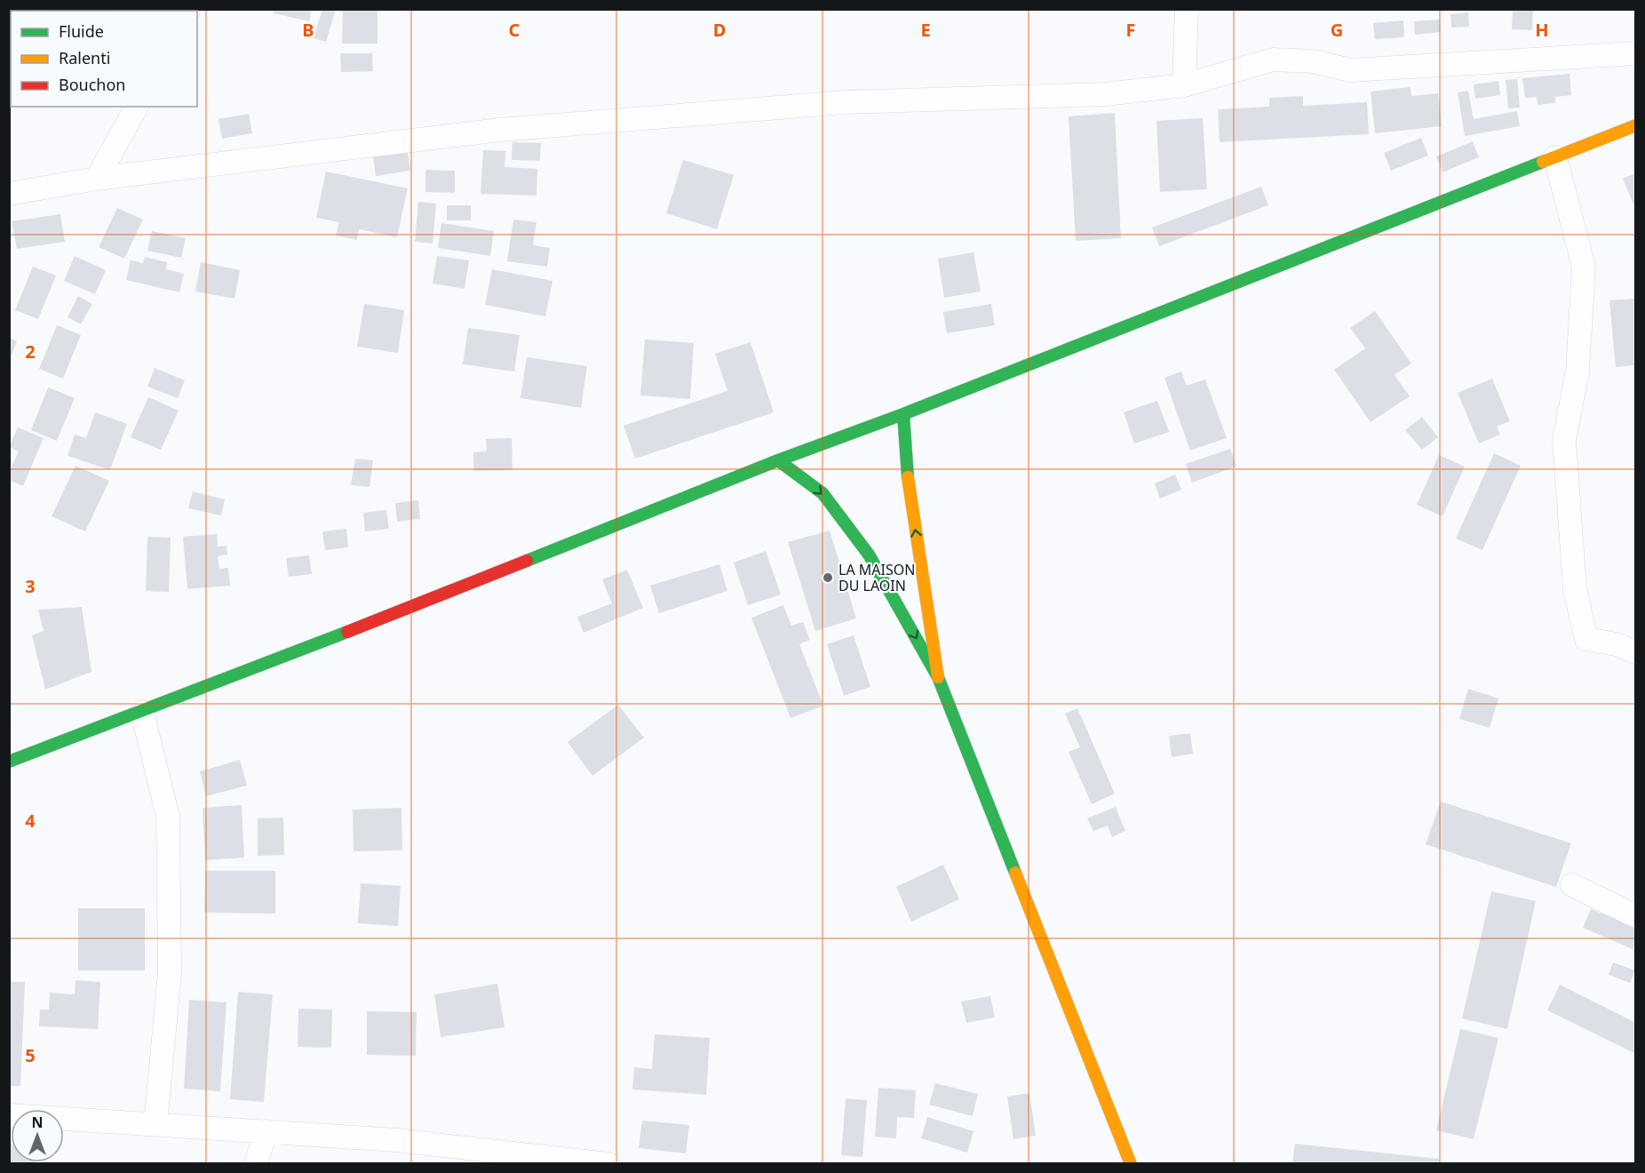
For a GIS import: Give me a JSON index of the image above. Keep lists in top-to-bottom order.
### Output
{
  "places": ["LA MAISON DU LAOIN"],
  "legend": ["Fluide", "Ralenti", "Bouchon"],
  "north": "top",
  "grid": {
    "columns": [
      "B",
      "C",
      "D",
      "E",
      "F",
      "G",
      "H"
    ],
    "rows": [
      "2",
      "3",
      "4",
      "5"
    ]
  }
}
